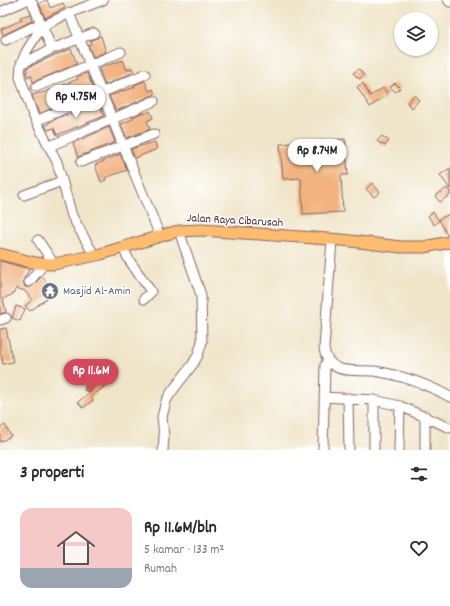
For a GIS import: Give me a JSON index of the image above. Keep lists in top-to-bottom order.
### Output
{
  "streets": {
    "main road": ["Jalan Raya Cibarusah"]
  },
  "places": {
    "temple": ["Masjid Al-Amin"]
  },
  "page": {
    "price": ["Rp 4.75M", "Rp 8.74M", "Rp 11.6M"],
    "heading": "3 properti",
    "list": [
      {
        "name": "Rp 11.6M/bln",
        "note": "5 kamar · 133 m² · Rumah"
      }
    ]
  }
}
